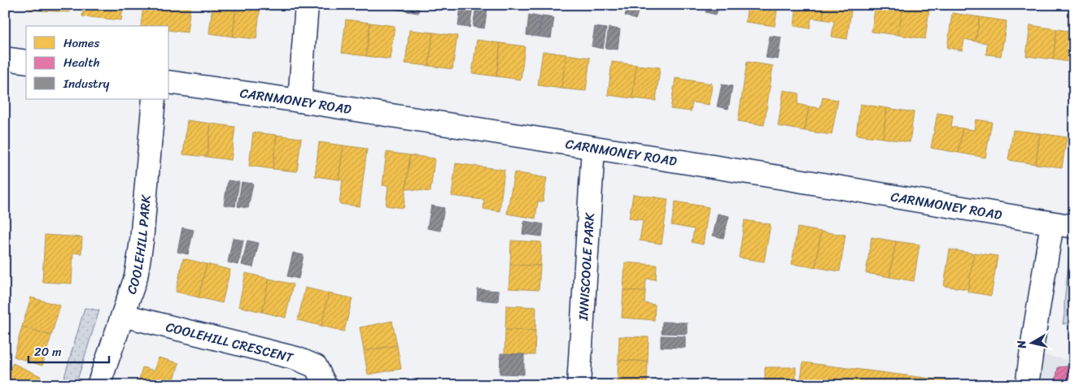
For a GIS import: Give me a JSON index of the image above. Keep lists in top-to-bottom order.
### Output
{
  "streets": {
    "street": [
      "CARNMONEY ROAD",
      "COOLEHILL PARK",
      "INNISCOOLE PARK",
      "COOLEHILL CRESCENT"
    ]
  },
  "crossings": [
    ["CARNMONEY ROAD", "INNISCOOLE PARK"],
    ["COOLEHILL PARK", "COOLEHILL CRESCENT"]
  ],
  "legend": ["Homes", "Health", "Industry"],
  "scale_bar": "20 m",
  "north": "left"
}
